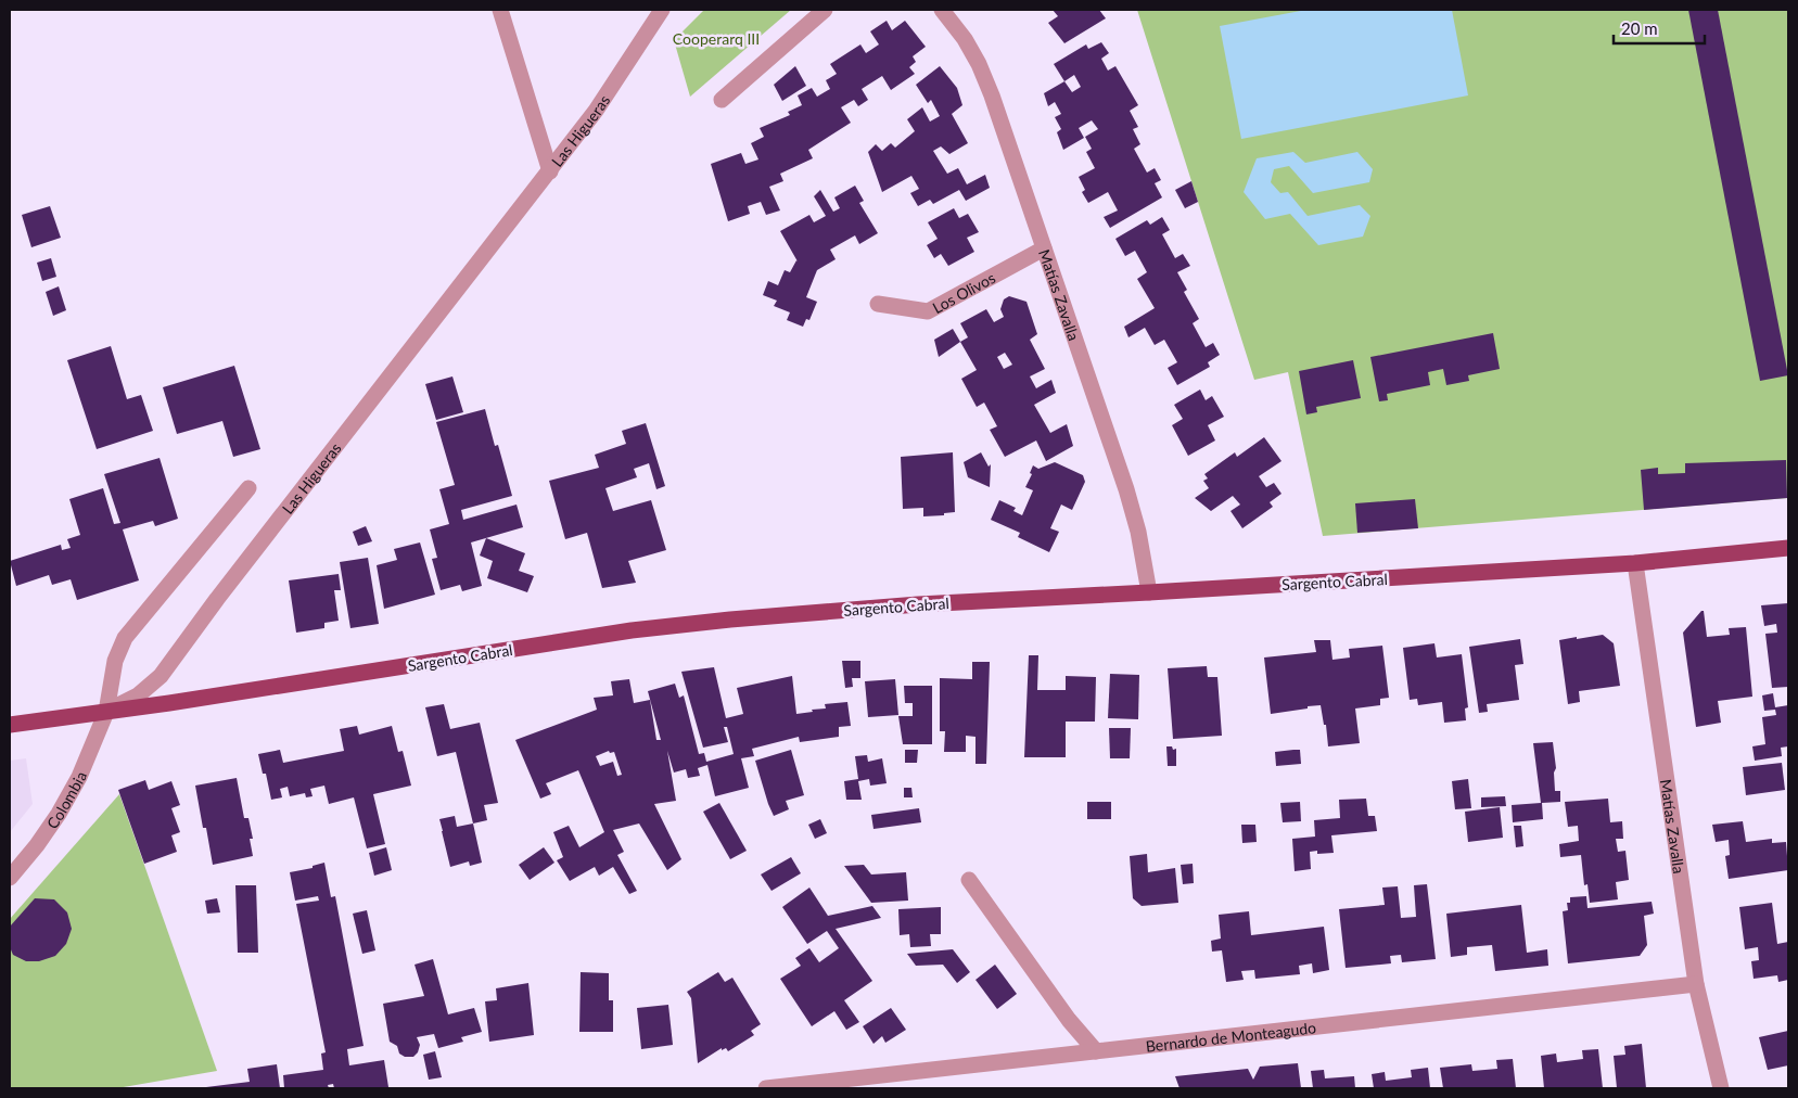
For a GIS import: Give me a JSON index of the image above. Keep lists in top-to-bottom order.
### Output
{
  "streets": {
    "main road": ["Sargento Cabral"],
    "street": [
      "Las Higueras",
      "Los Olivos",
      "Matías Zavalla",
      "Colombia",
      "Bernardo de Monteagudo"
    ]
  },
  "crossings": [
    ["Las Higueras", "Sargento Cabral"],
    ["Las Higueras", "Colombia"],
    ["Los Olivos", "Matías Zavalla"],
    ["Matías Zavalla", "Sargento Cabral"],
    ["Matías Zavalla", "Bernardo de Monteagudo"],
    ["Sargento Cabral", "Colombia"]
  ],
  "parks": ["Cooperarq III"],
  "scale_bar": "20 m"
}
